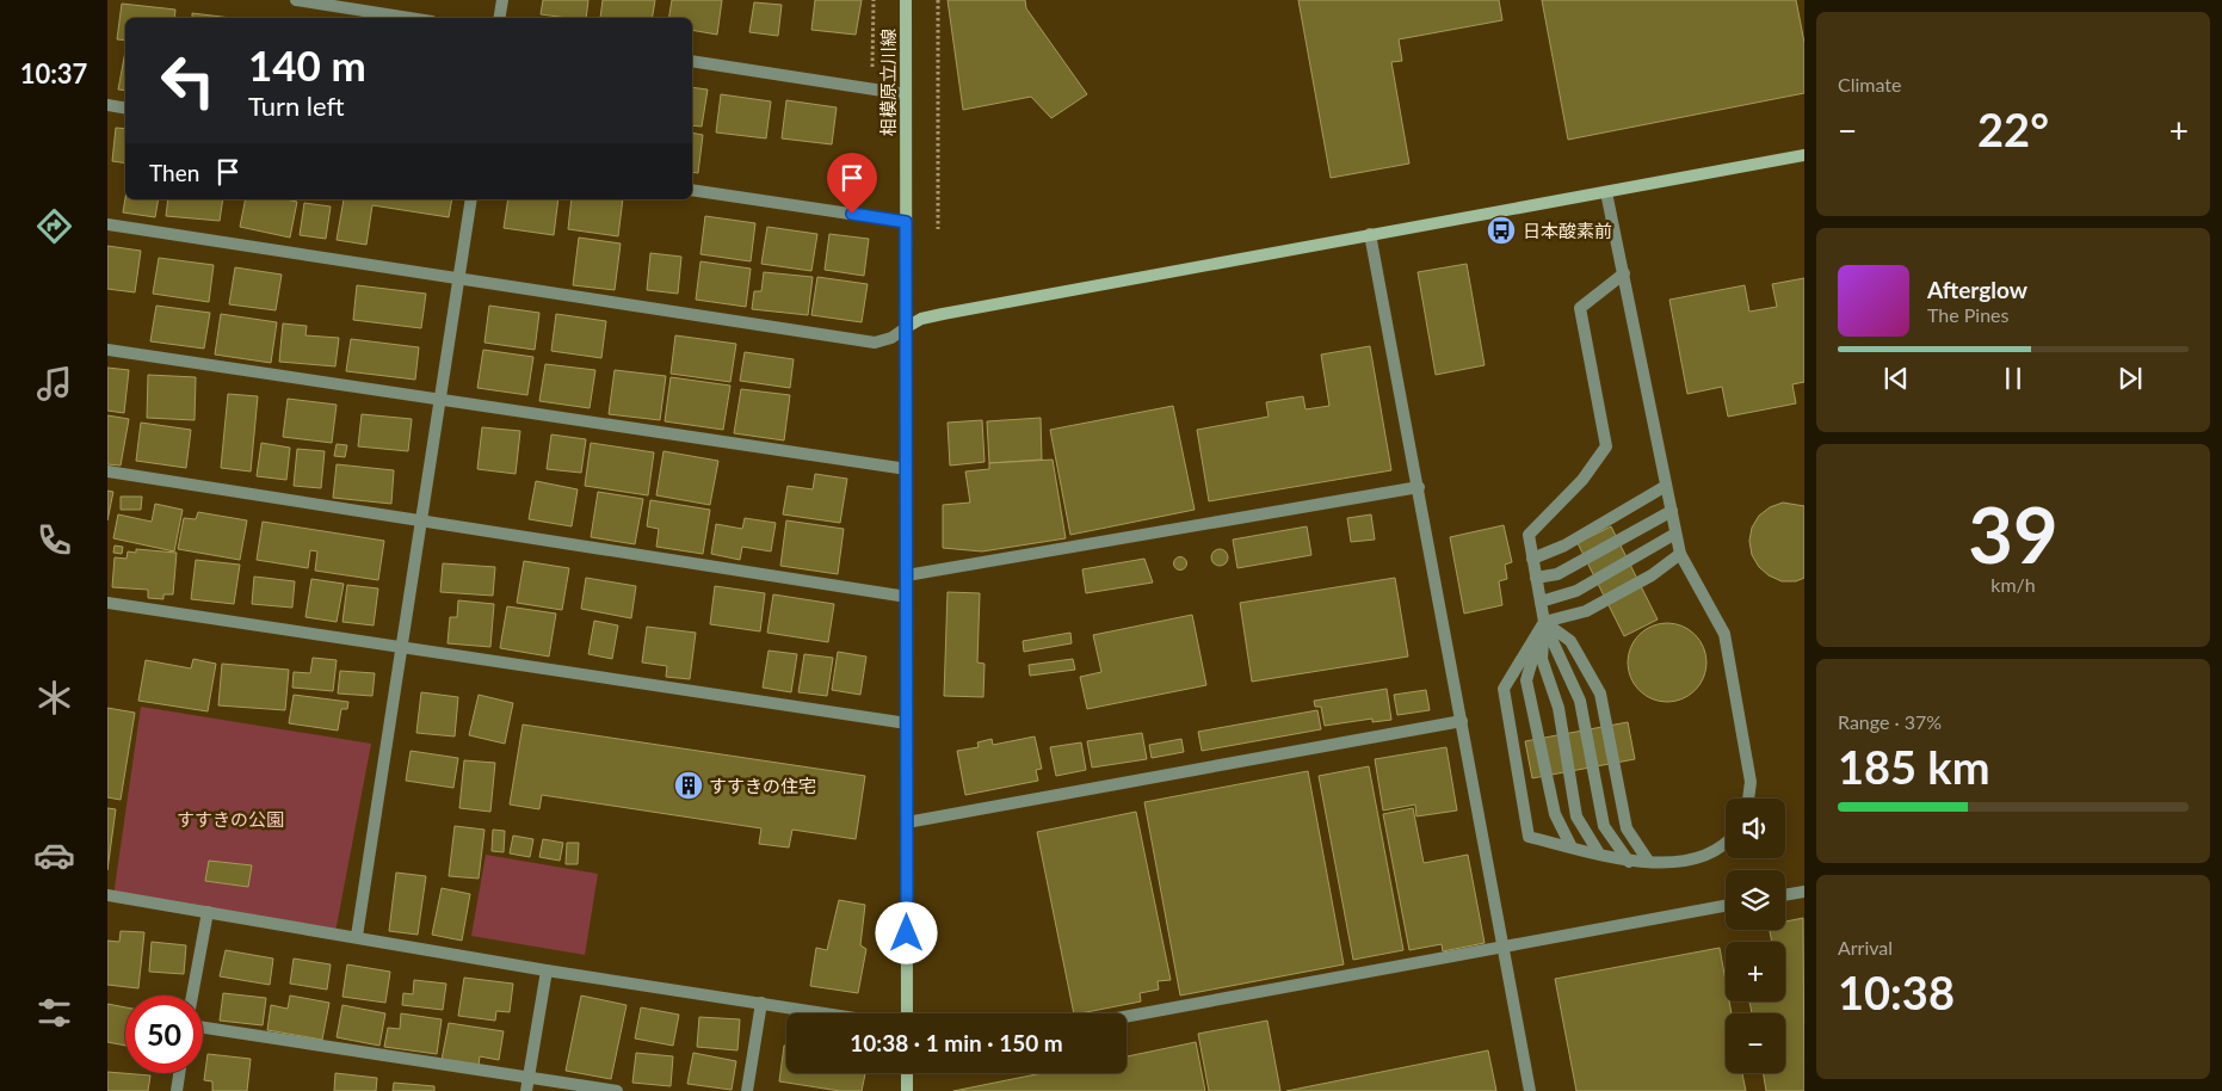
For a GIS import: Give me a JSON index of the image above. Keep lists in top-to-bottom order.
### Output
{
  "streets": {
    "main road": ["相模原立川線"]
  },
  "parks": ["すすきの公園"],
  "places": {
    "bus stop": ["日本酸素前"],
    "building": ["すすきの住宅"]
  },
  "page": {
    "tabs": "10:37",
    "tile": [
      "Climate",
      ["39", "km/h"],
      ["Range · 37%", "185 km"],
      ["Arrival", "10:38"]
    ],
    "turn": ["140 m", "Turn left"],
    "heat": ["−", "22°", "+"],
    "then": "Then",
    "song": ["Afterglow", "The Pines"],
    "map_buttons": ["+", "−"],
    "limit": "50",
    "trip": "10:38 · 1 min · 150 m"
  }
}
